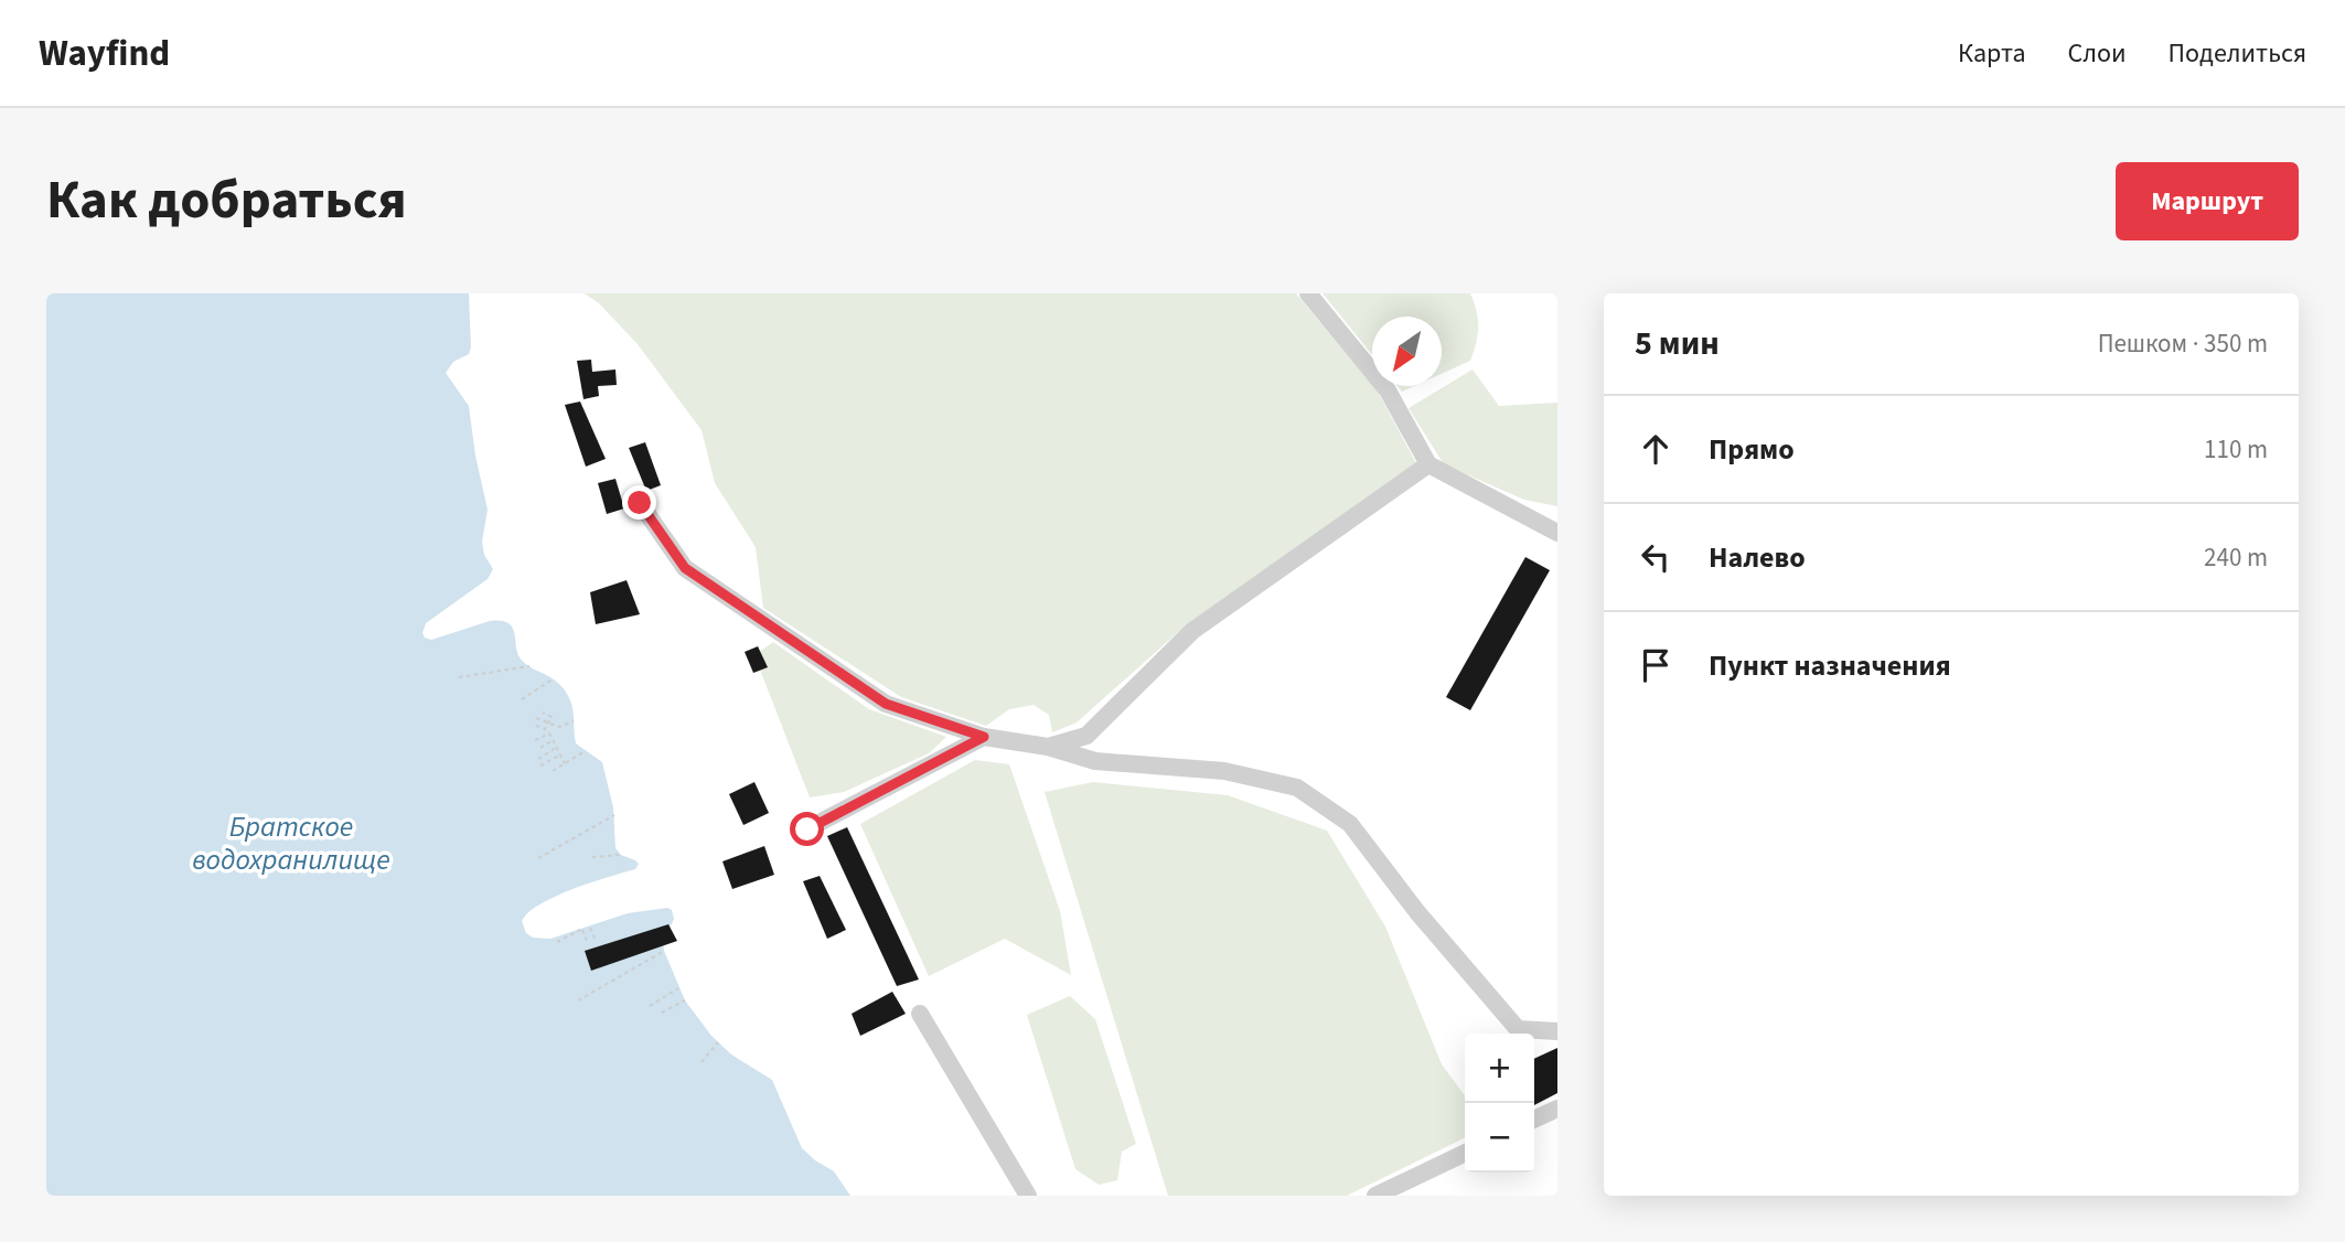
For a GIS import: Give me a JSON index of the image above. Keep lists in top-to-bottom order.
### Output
{
  "water": ["Братское водохранилище"],
  "north": "bottom left",
  "page": {
    "header": "Wayfind",
    "nav": ["Карта", "Слои", "Поделиться"],
    "title": "Как добраться",
    "buttons": "Маршрут",
    "heading": ["5 мин", "Пешком · 350 m"],
    "list": [
      ["Прямо", "110 m"],
      ["Налево", "240 m"],
      "Пункт назначения"
    ],
    "map_buttons": ["+", "−"]
  }
}
